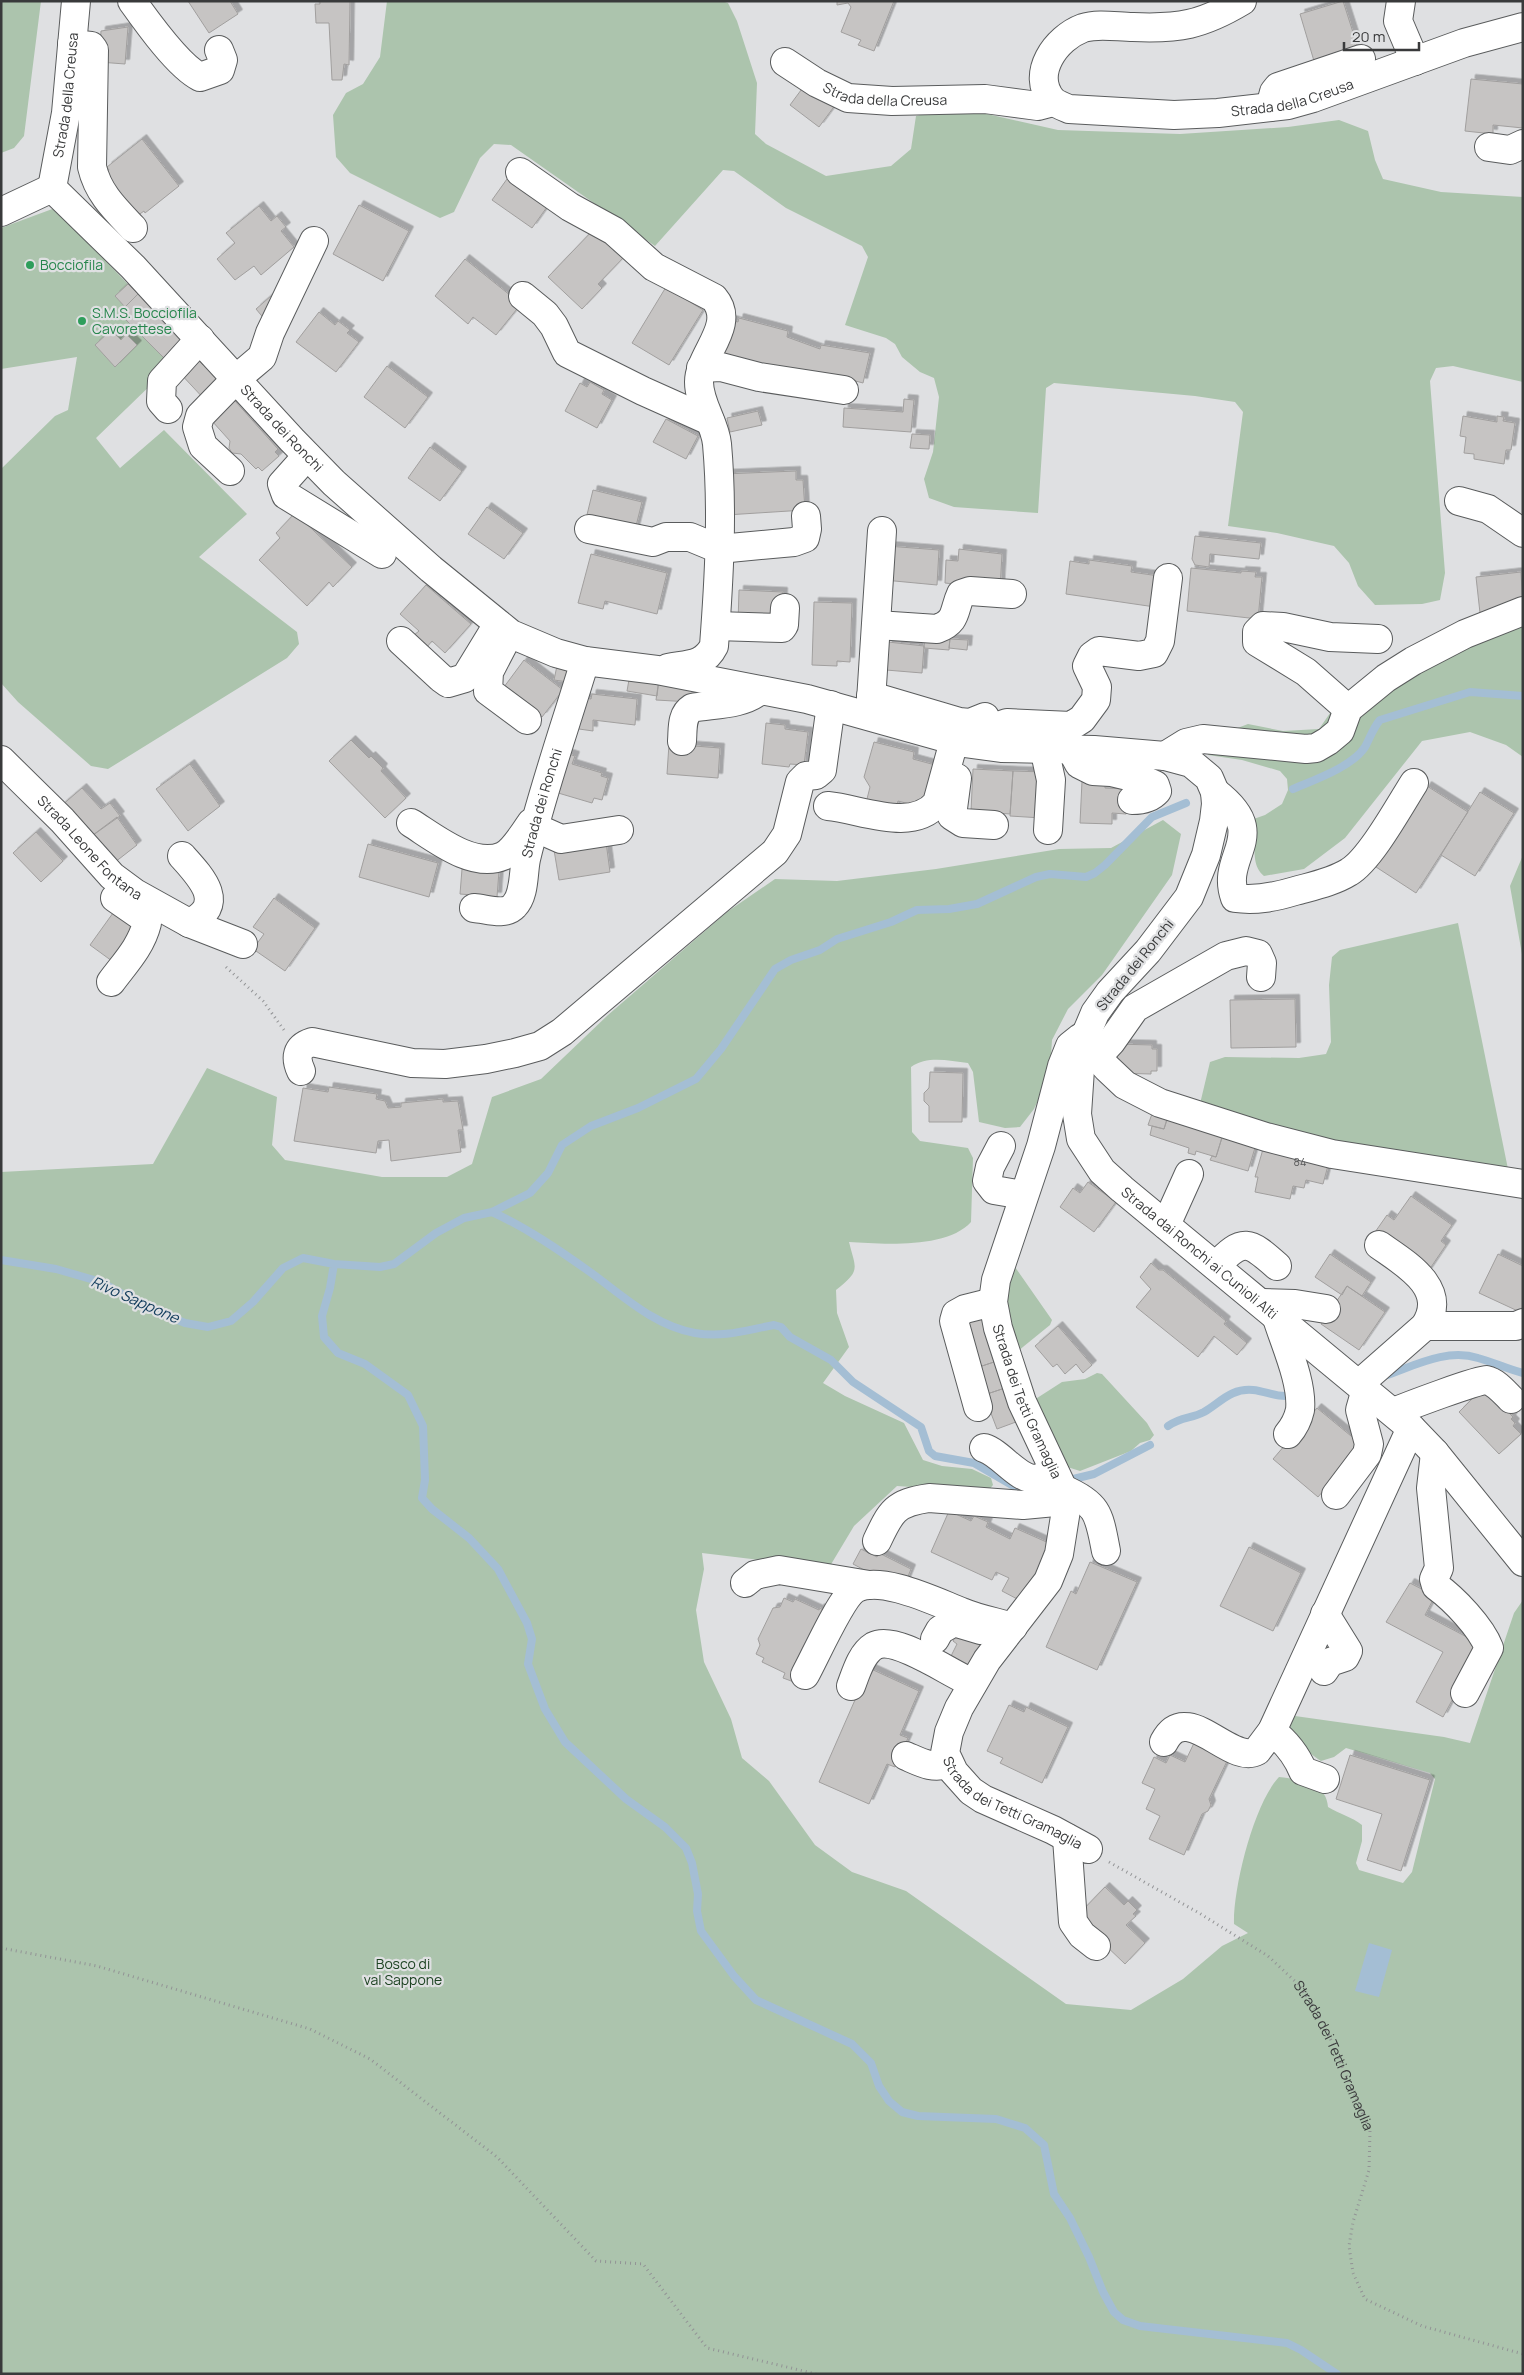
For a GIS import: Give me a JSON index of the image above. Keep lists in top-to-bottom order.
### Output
{
  "streets": {
    "street": [
      "Strada della Creusa",
      "Strada dei Ronchi",
      "Strada Leone Fontana",
      "Strada dai Ronchi ai Cunioli Alti",
      "Strada dei Tetti Gramaglia"
    ]
  },
  "crossings": [
    ["Strada della Creusa", "Strada dei Ronchi"],
    ["Strada dei Ronchi", "Strada dai Ronchi ai Cunioli Alti"],
    ["Strada dei Ronchi", "Strada dei Tetti Gramaglia"],
    ["Strada dai Ronchi ai Cunioli Alti", "Strada dei Tetti Gramaglia"]
  ],
  "water": ["Rivo Sappone"],
  "parks": ["Bosco di val Sappone"],
  "places": ["Bocciofila", "S.M.S. Bocciofila Cavorettese"],
  "house_numbers": ["84"],
  "scale_bar": "20 m"
}
